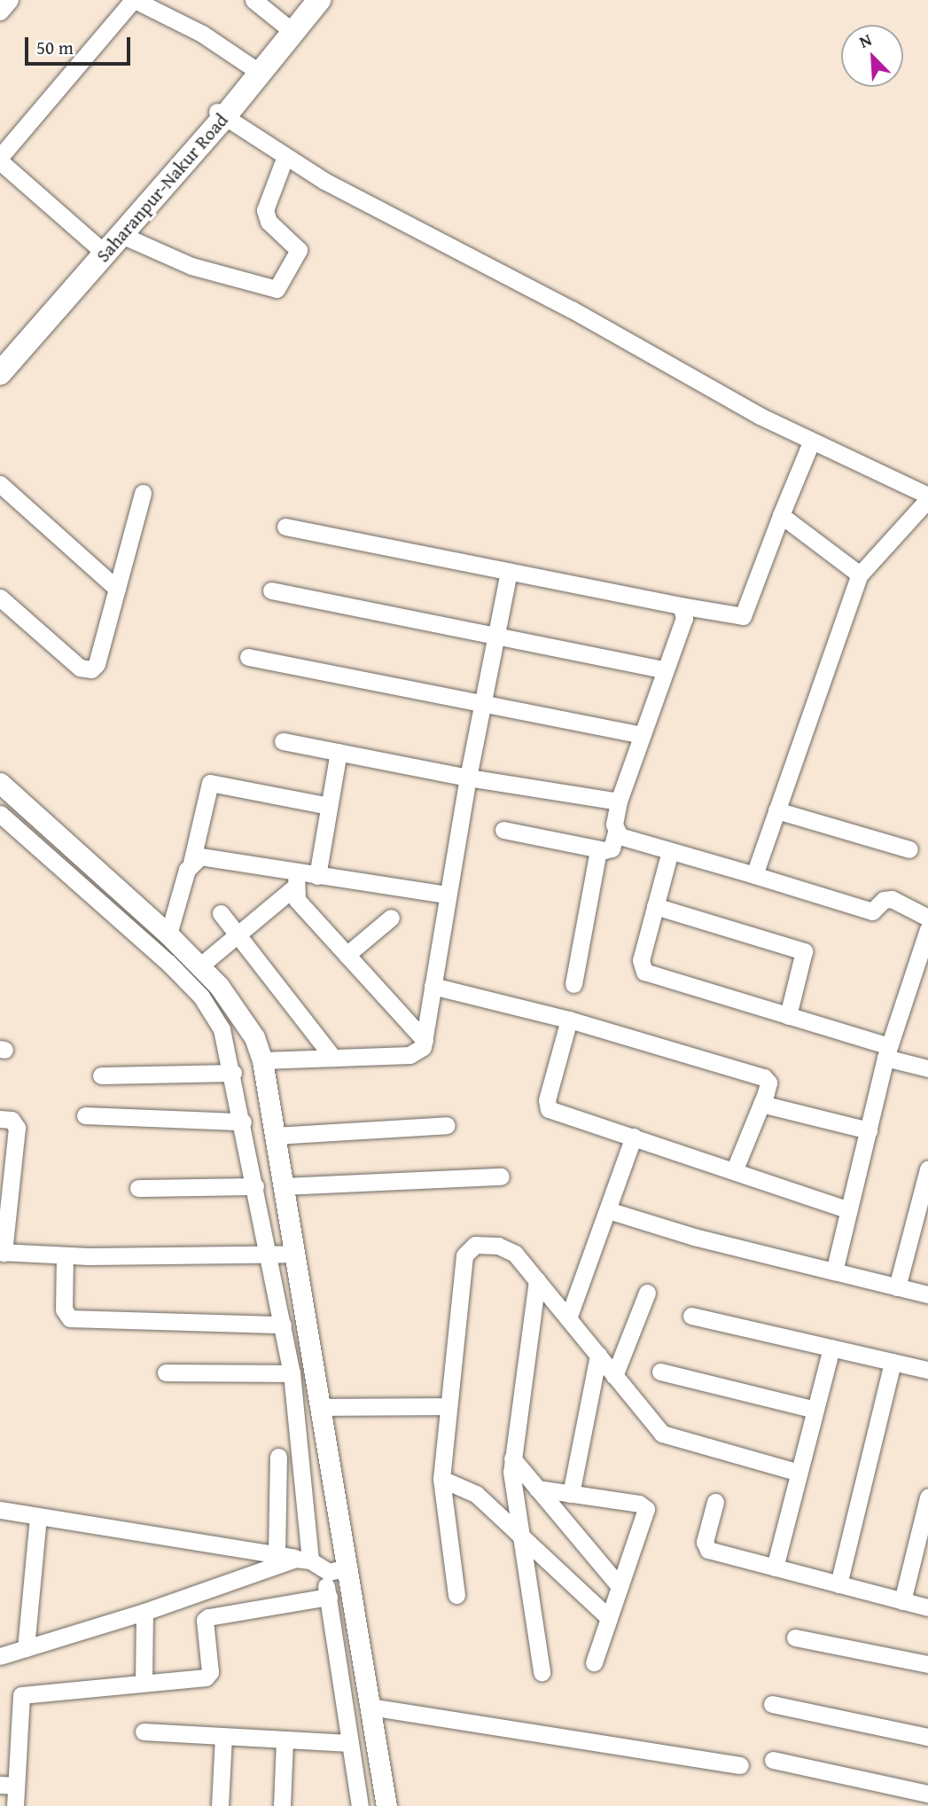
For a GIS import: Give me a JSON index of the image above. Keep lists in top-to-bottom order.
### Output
{
  "streets": {
    "main road": ["Saharanpur-Nakur Road"]
  },
  "scale_bar": "50 m",
  "north": "top left"
}
